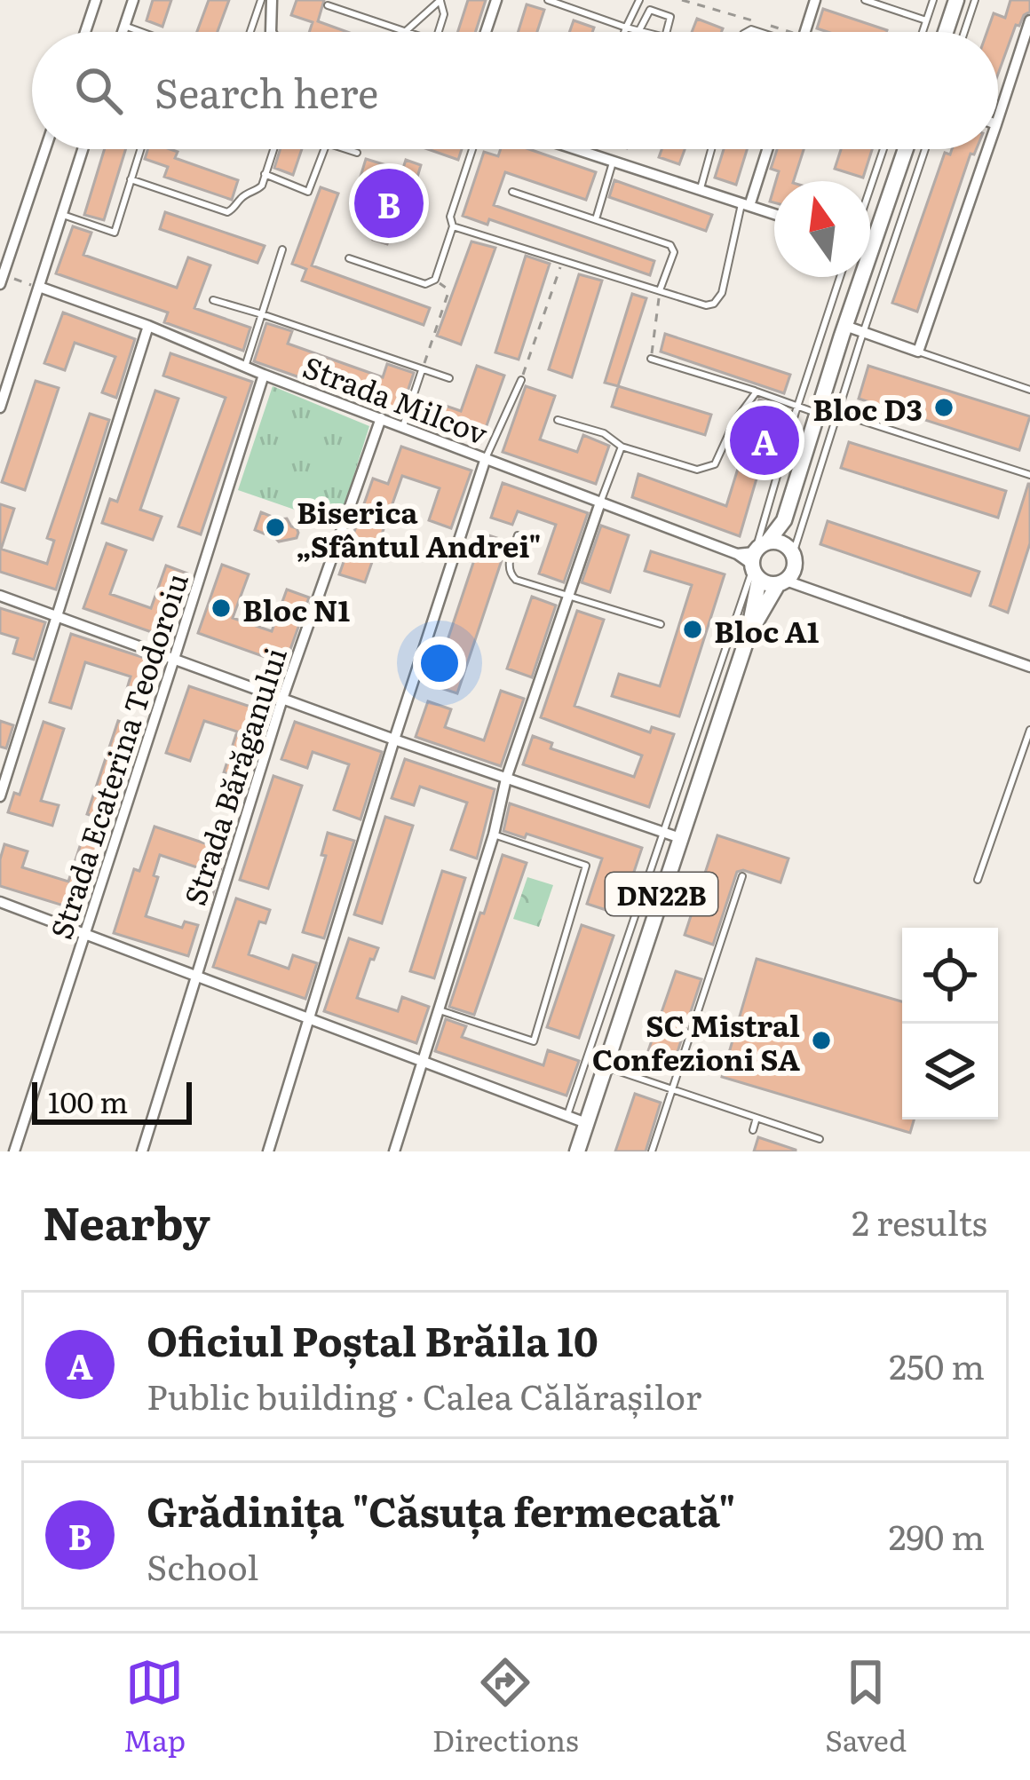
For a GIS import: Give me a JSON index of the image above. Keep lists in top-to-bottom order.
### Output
{
  "streets": {
    "main road": ["DN22B"],
    "street": ["Strada Milcov", "Strada Ecaterina Teodoroiu", "Strada Bărăganului"]
  },
  "crossings": [
    ["Strada Milcov", "Strada Ecaterina Teodoroiu"],
    ["Strada Milcov", "Strada Bărăganului"],
    ["Strada Milcov", "DN22B"]
  ],
  "places": [
    "Bloc D3",
    "Biserica „Sfântul Andrei\"",
    "Bloc N1",
    "Bloc A1",
    "SC Mistral Confezioni SA"
  ],
  "scale_bar": "100 m",
  "north": "top",
  "page": {
    "search": "Search here",
    "pins": ["B", "A"],
    "scale": "100 m",
    "heading": ["Nearby", "2 results"],
    "list": [
      {
        "mark": "A",
        "name": "Oficiul Poștal Brăila 10",
        "note": "Public building · Calea Călărașilor",
        "value": "250 m"
      },
      {
        "mark": "B",
        "name": "Grădinița \"Căsuța fermecată\"",
        "note": "School",
        "value": "290 m"
      }
    ],
    "nav": ["Map", "Directions", "Saved"]
  }
}
